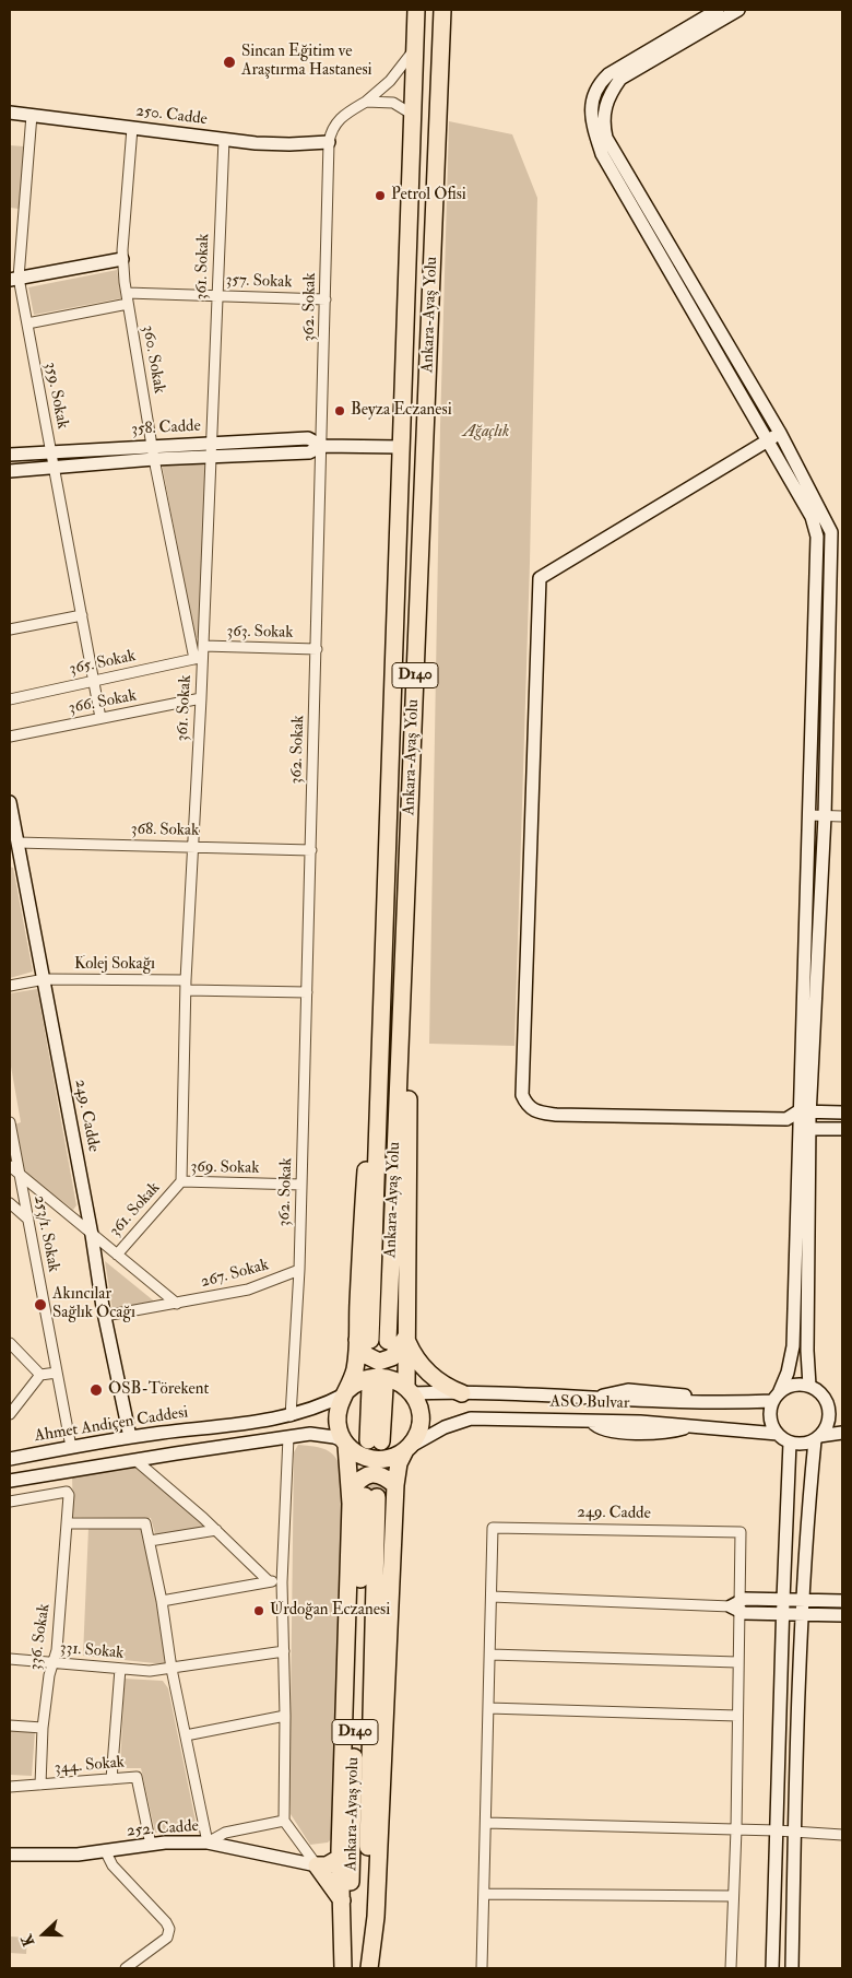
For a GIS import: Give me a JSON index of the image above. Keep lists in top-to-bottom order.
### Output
{
  "streets": {
    "highway": ["Ankara-Ayaş Yolu", "D140", "Ankara-Ayaş yolu"],
    "street": [
      "250. Cadde",
      "361. Sokak",
      "357. Sokak",
      "362. Sokak",
      "360. Sokak",
      "359. Sokak",
      "358. Cadde",
      "363. Sokak",
      "365. Sokak",
      "366. Sokak",
      "368. Sokak",
      "Kolej Sokağı",
      "249. Cadde",
      "369. Sokak",
      "253/1. Sokak",
      "267. Sokak",
      "ASO Bulvar",
      "Ahmet Andiçen Caddesi",
      "336. Sokak",
      "331. Sokak",
      "344. Sokak",
      "252. Cadde"
    ]
  },
  "crossings": [
    ["250. Cadde", "361. Sokak"],
    ["250. Cadde", "362. Sokak"],
    ["250. Cadde", "360. Sokak"],
    ["250. Cadde", "359. Sokak"],
    ["361. Sokak", "357. Sokak"],
    ["361. Sokak", "360. Sokak"],
    ["361. Sokak", "358. Cadde"],
    ["361. Sokak", "363. Sokak"],
    ["361. Sokak", "365. Sokak"],
    ["361. Sokak", "366. Sokak"],
    ["361. Sokak", "368. Sokak"],
    ["361. Sokak", "Kolej Sokağı"],
    ["361. Sokak", "369. Sokak"],
    ["357. Sokak", "362. Sokak"],
    ["357. Sokak", "360. Sokak"],
    ["362. Sokak", "Ankara-Ayaş Yolu"],
    ["362. Sokak", "358. Cadde"],
    ["362. Sokak", "363. Sokak"],
    ["362. Sokak", "368. Sokak"],
    ["362. Sokak", "Kolej Sokağı"],
    ["362. Sokak", "369. Sokak"],
    ["362. Sokak", "267. Sokak"],
    ["362. Sokak", "Ahmet Andiçen Caddesi"],
    ["Ankara-Ayaş Yolu", "358. Cadde"],
    ["Ankara-Ayaş Yolu", "ASO Bulvar"],
    ["Ankara-Ayaş Yolu", "Ahmet Andiçen Caddesi"],
    ["360. Sokak", "358. Cadde"],
    ["360. Sokak", "365. Sokak"],
    ["359. Sokak", "358. Cadde"],
    ["359. Sokak", "365. Sokak"],
    ["359. Sokak", "366. Sokak"],
    ["368. Sokak", "249. Cadde"],
    ["Kolej Sokağı", "249. Cadde"],
    ["249. Cadde", "267. Sokak"],
    ["249. Cadde", "Ahmet Andiçen Caddesi"],
    ["253/1. Sokak", "Ahmet Andiçen Caddesi"],
    ["ASO Bulvar", "Ahmet Andiçen Caddesi"],
    ["336. Sokak", "331. Sokak"],
    ["336. Sokak", "344. Sokak"],
    ["344. Sokak", "252. Cadde"]
  ],
  "parks": ["Ağaçlık"],
  "places": [
    "Sincan Eğitim ve Araştırma Hastanesi",
    "Petrol Ofisi",
    "Beyza Eczanesi",
    "Akıncılar Sağlık Ocağı",
    "OSB-Törekent",
    "Urdoğan Eczanesi"
  ],
  "north": "left"
}
